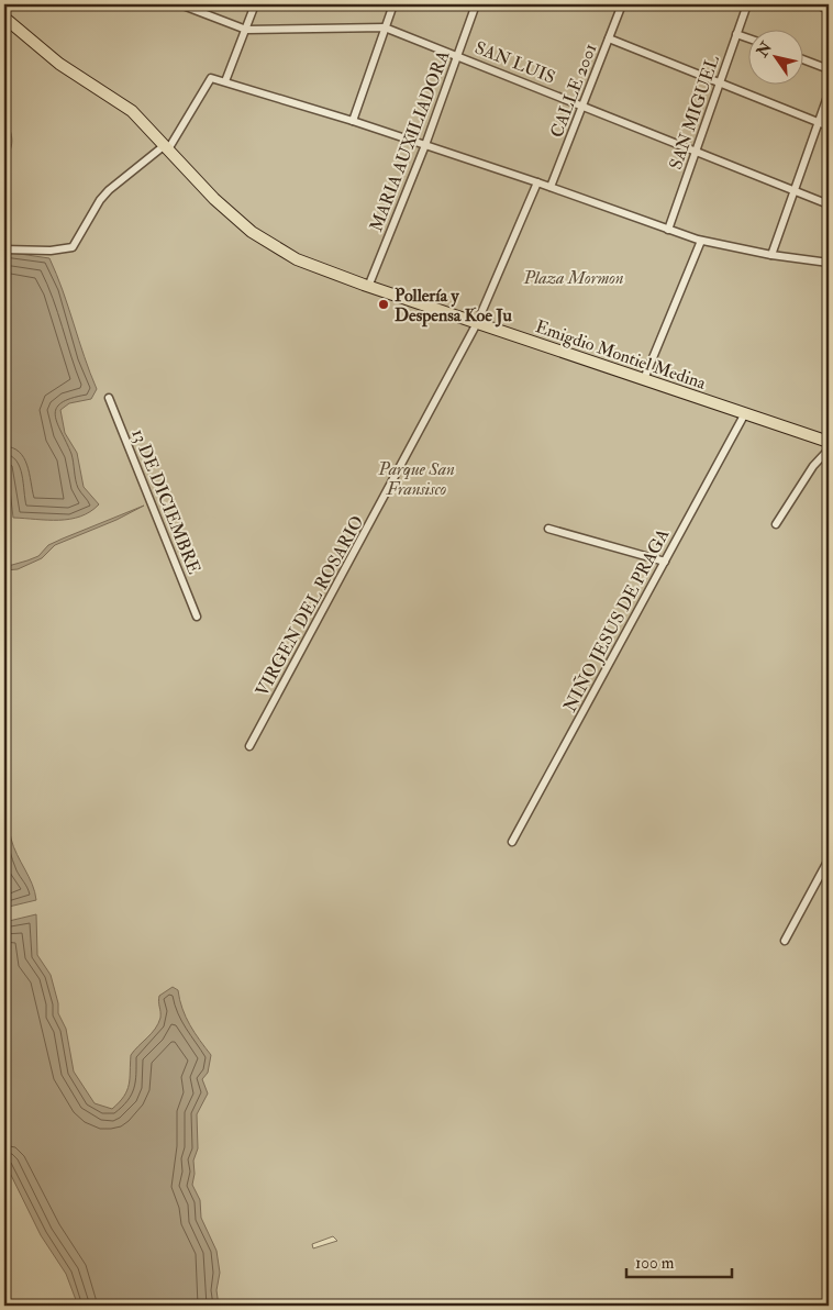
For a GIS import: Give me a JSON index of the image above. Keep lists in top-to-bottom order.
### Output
{
  "streets": {
    "main road": ["Emigdio Montiel Medina"],
    "street": [
      "SAN LUIS",
      "CALLE 2001",
      "SAN MIGUEL",
      "MARIA AUXILIADORA",
      "13 DE DICIEMBRE",
      "VIRGEN DEL ROSARIO",
      "NIÑO JESUS DE PRAGA"
    ]
  },
  "crossings": [
    ["SAN LUIS", "CALLE 2001"],
    ["SAN LUIS", "SAN MIGUEL"],
    ["SAN LUIS", "MARIA AUXILIADORA"],
    ["MARIA AUXILIADORA", "Emigdio Montiel Medina"],
    ["Emigdio Montiel Medina", "VIRGEN DEL ROSARIO"],
    ["Emigdio Montiel Medina", "NIÑO JESUS DE PRAGA"]
  ],
  "parks": ["Plaza Mormon", "Parque San Fransisco"],
  "places": ["Pollería y Despensa Koe Ju"],
  "scale_bar": "100 m",
  "north": "top left"
}
